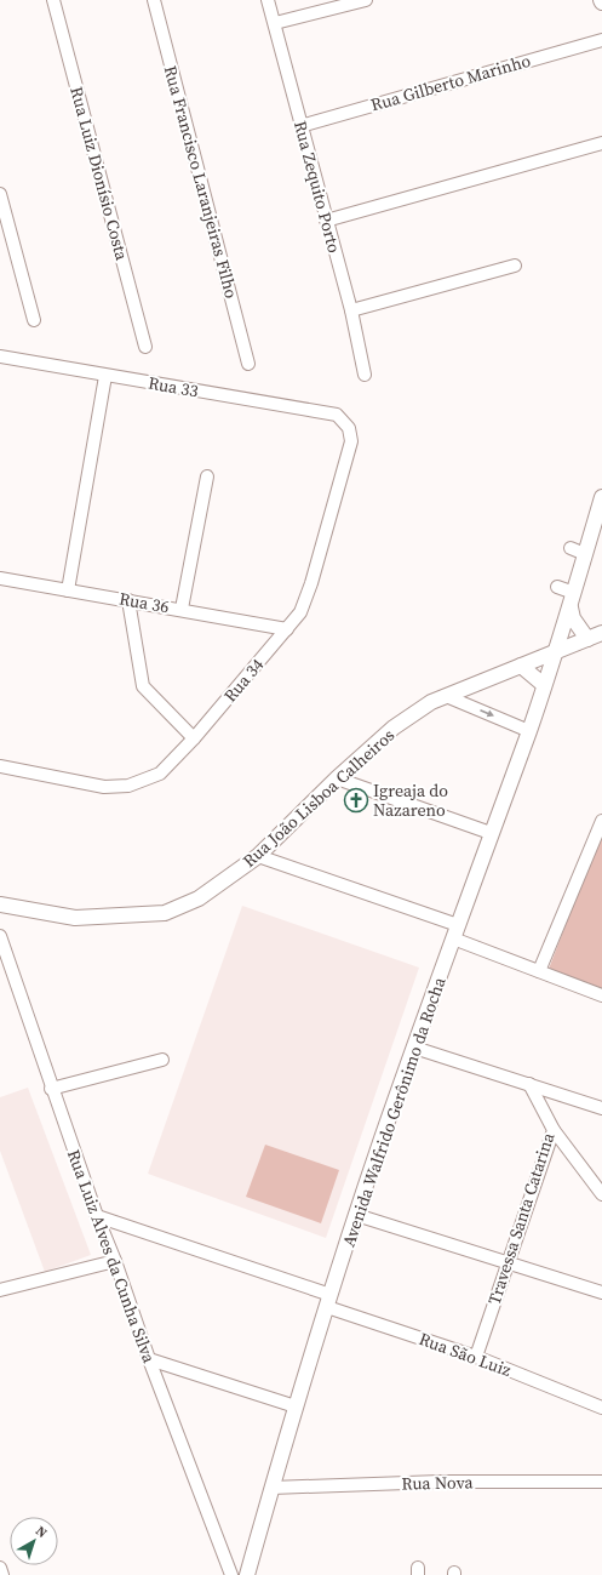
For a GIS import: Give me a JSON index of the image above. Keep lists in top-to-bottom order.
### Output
{
  "streets": {
    "street": [
      "Rua Gilberto Marinho",
      "Rua Luiz Dionísio Costa",
      "Rua Francisco Laranjeiras Filho",
      "Rua Zequito Porto",
      "Rua 33",
      "Rua 36",
      "Rua 34",
      "Rua João Lisboa Calheiros",
      "Avenida Walfrido Gerônimo da Rocha",
      "Travessa Santa Catarina",
      "Rua Luiz Alves da Cunha Silva",
      "Rua São Luiz",
      "Rua Nova"
    ]
  },
  "crossings": [
    ["Rua Gilberto Marinho", "Rua Zequito Porto"],
    ["Rua 33", "Rua 34"],
    ["Rua 36", "Rua 34"],
    ["Rua João Lisboa Calheiros", "Avenida Walfrido Gerônimo da Rocha"],
    ["Avenida Walfrido Gerônimo da Rocha", "Rua São Luiz"],
    ["Avenida Walfrido Gerônimo da Rocha", "Rua Nova"],
    ["Travessa Santa Catarina", "Rua São Luiz"],
    ["Rua Luiz Alves da Cunha Silva", "Rua São Luiz"]
  ],
  "places": {
    "church": ["Igreaja do Nazareno"]
  },
  "north": "top right"
}
